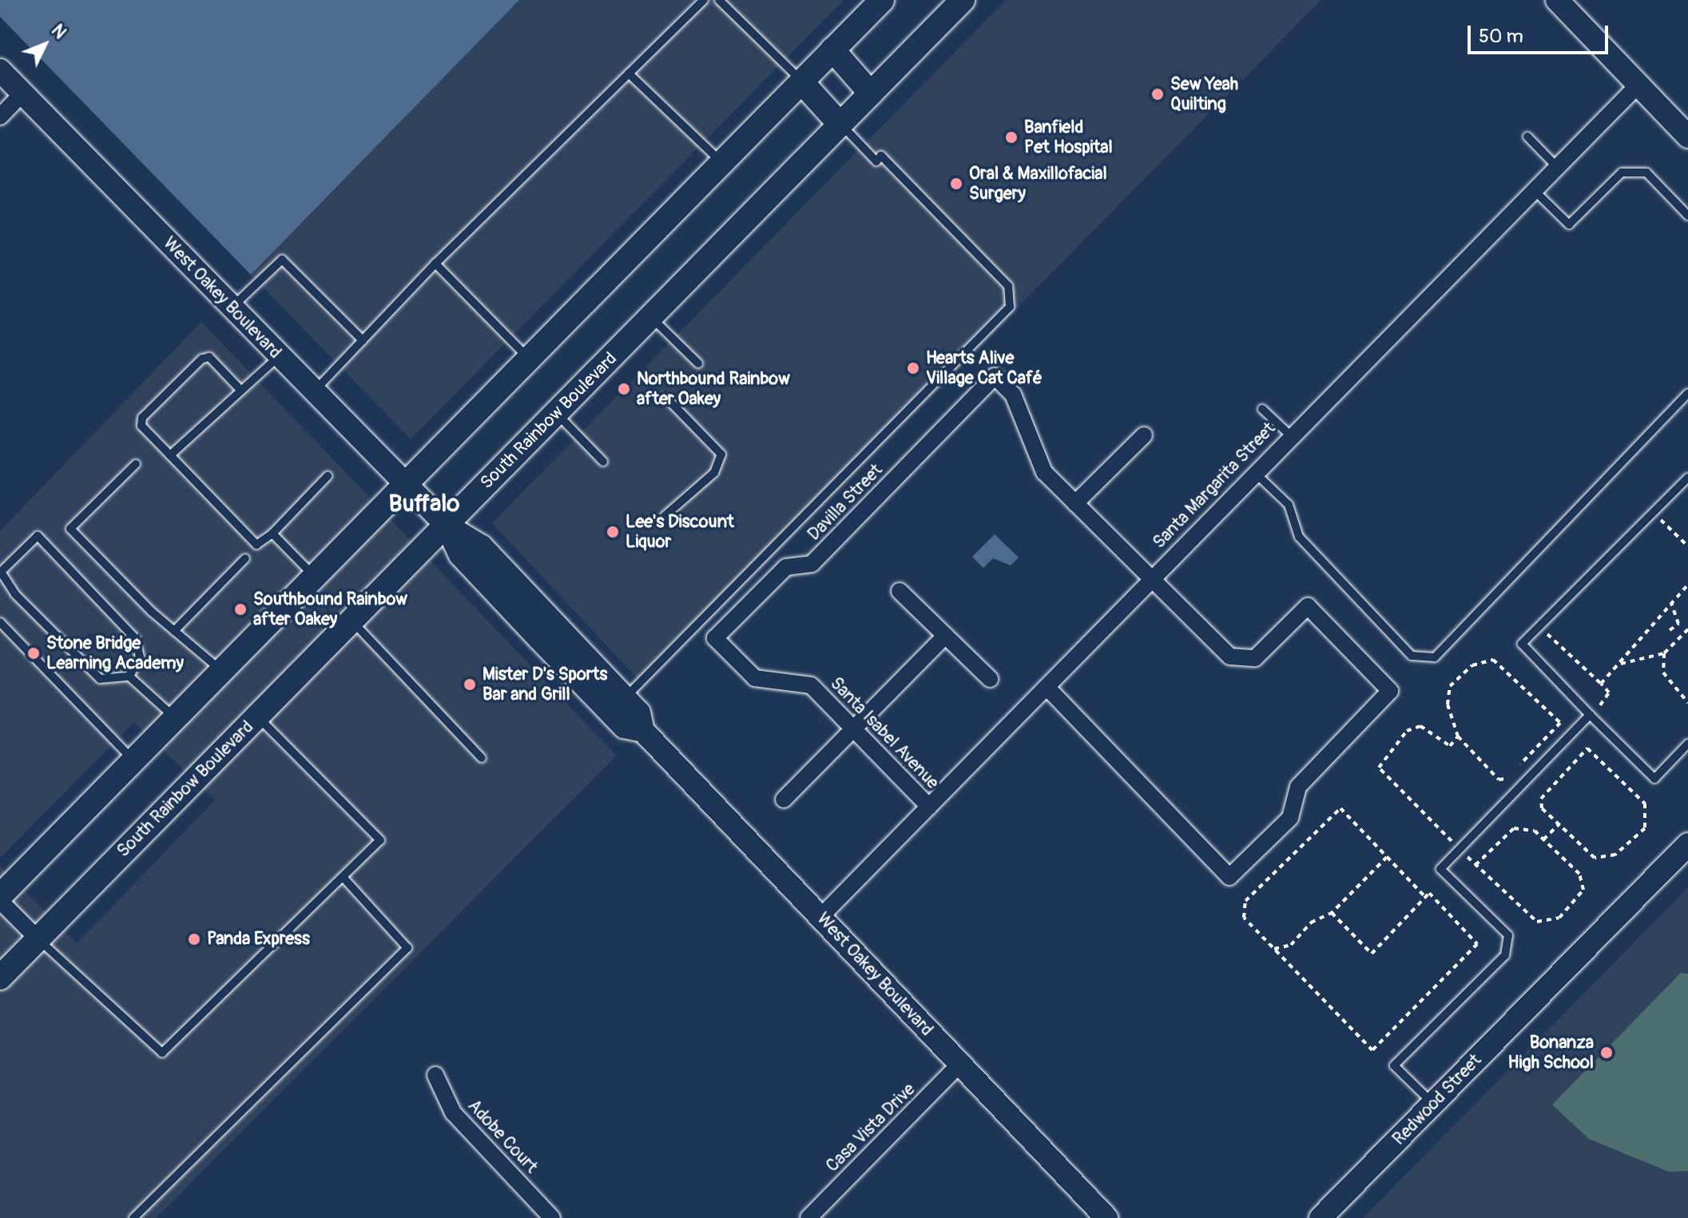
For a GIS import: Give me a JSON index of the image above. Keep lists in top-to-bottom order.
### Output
{
  "streets": {
    "main road": ["West Oakey Boulevard", "South Rainbow Boulevard", "Redwood Street"],
    "street": [
      "Santa Margarita Street",
      "Davilla Street",
      "Santa Isabel Avenue",
      "Casa Vista Drive",
      "Adobe Court"
    ]
  },
  "crossings": [
    ["West Oakey Boulevard", "South Rainbow Boulevard"],
    ["West Oakey Boulevard", "Santa Margarita Street"],
    ["West Oakey Boulevard", "Casa Vista Drive"],
    ["Santa Margarita Street", "Santa Isabel Avenue"],
    ["Davilla Street", "Santa Isabel Avenue"]
  ],
  "districts": ["Buffalo"],
  "places": [
    "Sew Yeah Quilting",
    "Banfield Pet Hospital",
    "Oral & Maxillofacial Surgery",
    "Hearts Alive Village Cat Café",
    "Northbound Rainbow after Oakey",
    "Lee's Discount Liquor",
    "Southbound Rainbow after Oakey",
    "Stone Bridge Learning Academy",
    "Mister D's Sports Bar and Grill",
    "Panda Express",
    "Bonanza High School"
  ],
  "scale_bar": "50 m",
  "north": "top right"
}
